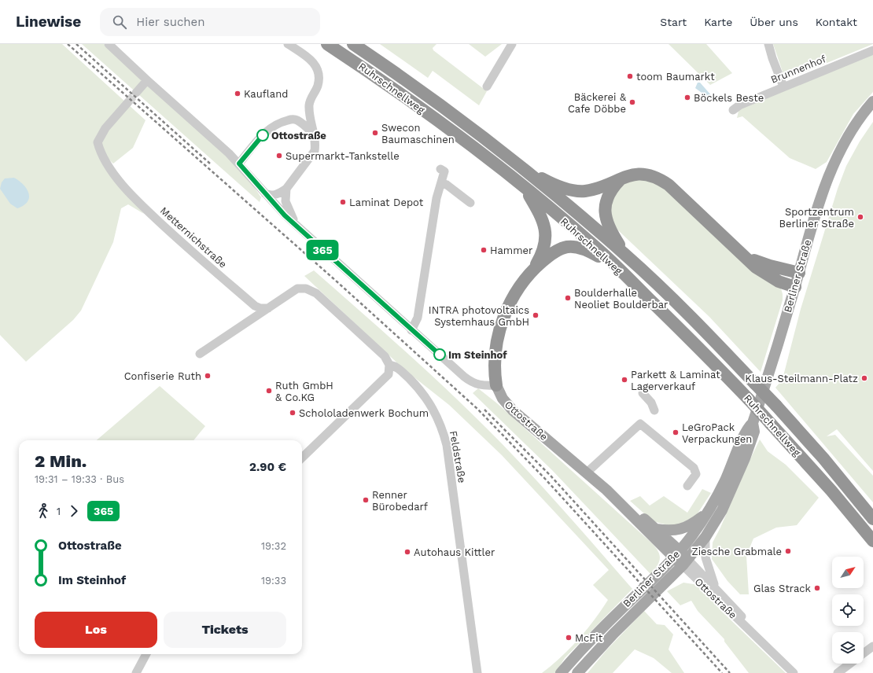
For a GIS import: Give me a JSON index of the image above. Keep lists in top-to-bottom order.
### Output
{
  "streets": {
    "highway": ["Ruhrschnellweg"],
    "main road": ["Berliner Straße", "Ottostraße"],
    "street": ["Brunnenhof", "Metternichstraße", "Feldstraße"]
  },
  "crossings": [
    ["Metternichstraße", "Feldstraße"],
    ["Berliner Straße", "Ottostraße"]
  ],
  "places": [
    "toom Baumarkt",
    "Kaufland",
    "Böckels Beste",
    "Bäckerei & Cafe Döbbe",
    "Swecon Baumaschinen",
    "Ottostraße",
    "Supermarkt-Tankstelle",
    "Laminat Depot",
    "Sportzentrum Berliner Straße",
    "Hammer",
    "Boulderhalle Neoliet Boulderbar",
    "INTRA photovoltaics Systemhaus GmbH",
    "Im Steinhof",
    "Confiserie Ruth",
    "Klaus-Steilmann-Platz",
    "Parkett & Laminat Lagerverkauf",
    "Ruth GmbH & Co.KG",
    "Schololadenwerk Bochum",
    "LeGroPack Verpackungen",
    "Renner Bürobedarf",
    "Ziesche Grabmale",
    "Autohaus Kittler",
    "Glas Strack",
    "McFit"
  ],
  "lines": ["bus line 365"],
  "north": "top right",
  "page": {
    "header": "Linewise",
    "search": "Hier suchen",
    "nav": [
      "Start",
      "Karte",
      "Über uns",
      "Kontakt"
    ],
    "on_map": "365",
    "heading": ["2 Min.", "19:31 – 19:33 · Bus", "2.90 €"],
    "legs": ["1", "365"],
    "list": [
      {
        "name": "Ottostraße",
        "value": "19:32"
      },
      {
        "name": "Im Steinhof",
        "value": "19:33"
      }
    ],
    "buttons": ["Los", "Tickets"]
  }
}
